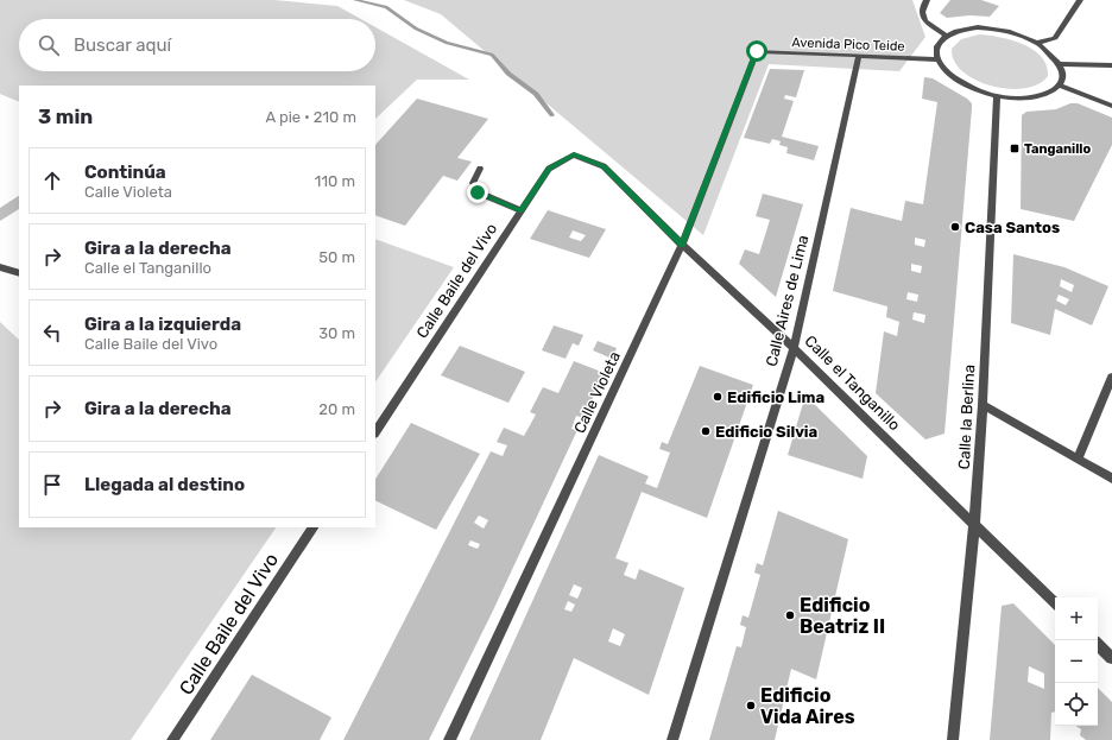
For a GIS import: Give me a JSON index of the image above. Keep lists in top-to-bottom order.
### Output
{
  "streets": {
    "street": [
      "Avenida Pico Teide",
      "Calle Baile del Vivo",
      "Calle Aires de Lima",
      "Calle el Tanganillo",
      "Calle Violeta",
      "Calle la Berlina"
    ]
  },
  "crossings": [
    ["Avenida Pico Teide", "Calle Aires de Lima"],
    ["Avenida Pico Teide", "Calle Violeta"],
    ["Calle Baile del Vivo", "Calle el Tanganillo"],
    ["Calle Aires de Lima", "Calle el Tanganillo"],
    ["Calle el Tanganillo", "Calle Violeta"],
    ["Calle el Tanganillo", "Calle la Berlina"]
  ],
  "places": {
    "transit": ["Tanganillo"],
    "other": [
      "Casa Santos",
      "Edificio Lima",
      "Edificio Silvia",
      "Edificio Beatriz II",
      "Edificio Vida Aires"
    ]
  },
  "page": {
    "search": "Buscar aquí",
    "heading": ["3 min", "A pie · 210 m"],
    "list": [
      ["Continúa", "Calle Violeta", "110 m"],
      ["Gira a la derecha", "Calle el Tanganillo", "50 m"],
      ["Gira a la izquierda", "Calle Baile del Vivo", "30 m"],
      ["Gira a la derecha", "20 m"],
      "Llegada al destino"
    ],
    "map_buttons": ["+", "−"]
  }
}
